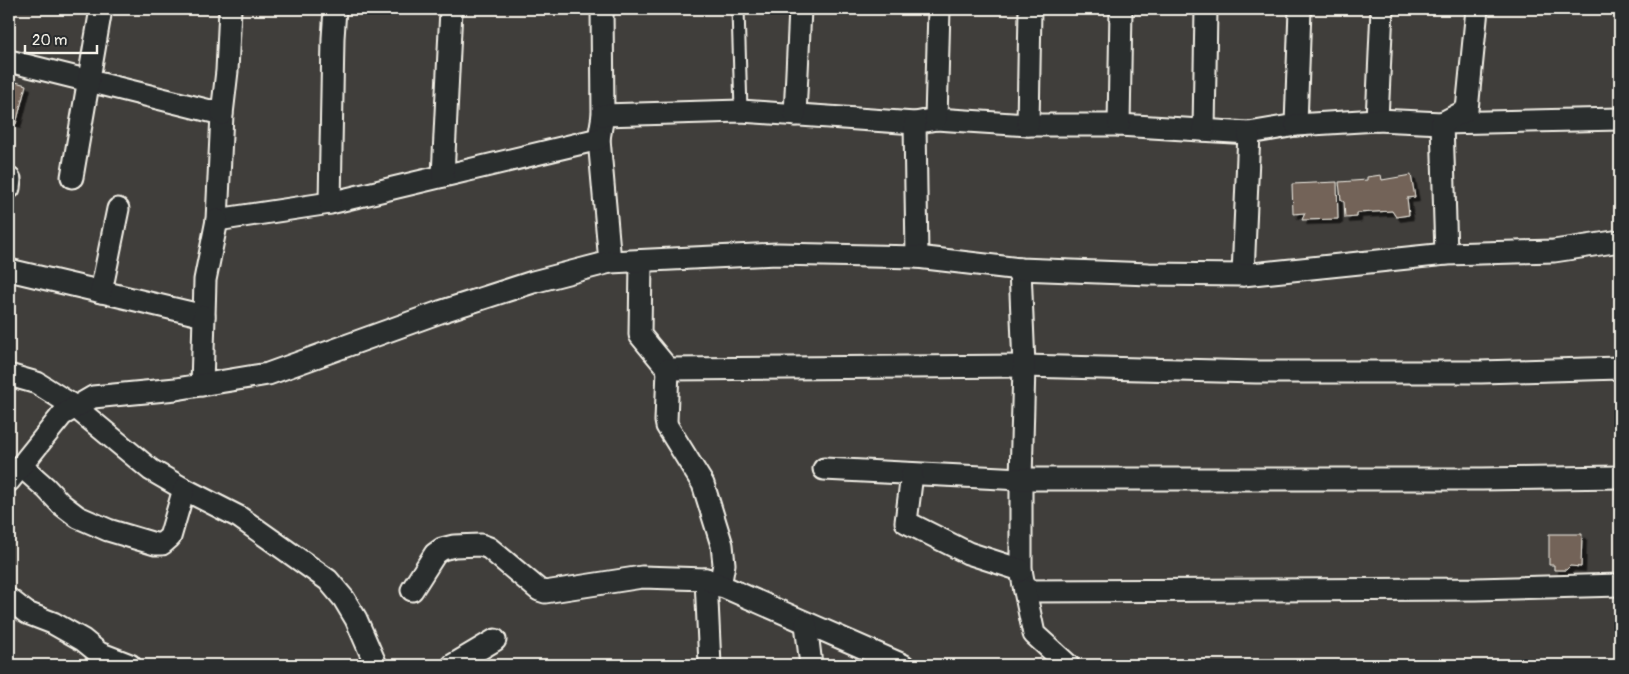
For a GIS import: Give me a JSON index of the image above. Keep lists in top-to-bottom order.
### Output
{
  "scale_bar": "20 m"
}
